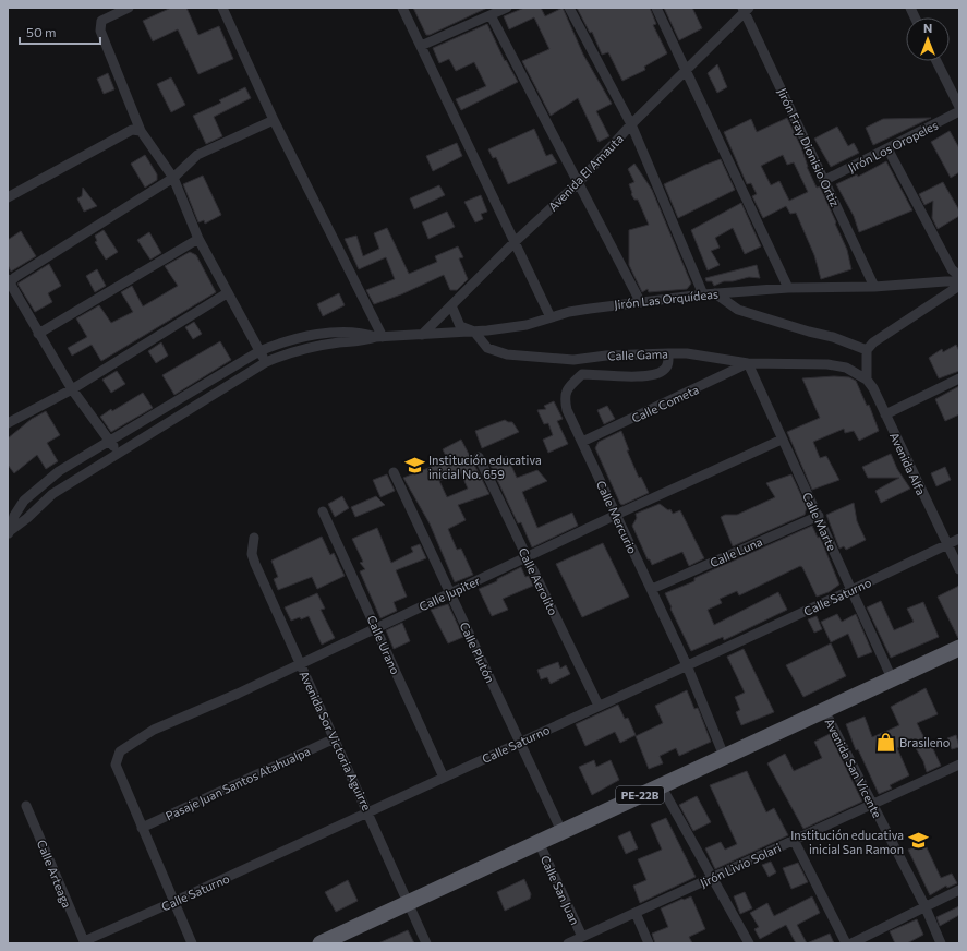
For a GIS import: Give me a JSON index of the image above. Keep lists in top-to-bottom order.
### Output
{
  "streets": {
    "highway": ["PE-22B"],
    "street": [
      "Jirón Los Oropeles",
      "Jirón Fray Dionisio Ortiz",
      "Avenida El Amauta",
      "Jirón Las Orquídeas",
      "Calle Gama",
      "Calle Cometa",
      "Avenida Alfa",
      "Calle Mercurio",
      "Calle Marte",
      "Calle Luna",
      "Calle Aerolito",
      "Calle Jupiter",
      "Calle Saturno",
      "Calle Urano",
      "Calle Plutón",
      "Avenida Sor Victoria Aguirre",
      "Avenida San Vicente",
      "Pasaje Juan Santos Atahualpa",
      "Jirón Livio Solari",
      "Calle Arteaga",
      "Calle San Juan"
    ]
  },
  "crossings": [
    ["Jirón Los Oropeles", "Jirón Fray Dionisio Ortiz"],
    ["Jirón Fray Dionisio Ortiz", "Avenida El Amauta"],
    ["Jirón Fray Dionisio Ortiz", "Jirón Las Orquídeas"],
    ["Avenida El Amauta", "Jirón Las Orquídeas"],
    ["Avenida El Amauta", "Calle Gama"],
    ["Jirón Las Orquídeas", "Calle Gama"],
    ["Calle Gama", "Calle Cometa"],
    ["Calle Gama", "Avenida Alfa"],
    ["Calle Gama", "Calle Mercurio"],
    ["Calle Gama", "Calle Marte"],
    ["Calle Cometa", "Calle Mercurio"],
    ["Calle Cometa", "Calle Marte"],
    ["Avenida Alfa", "Calle Saturno"],
    ["Calle Mercurio", "Calle Luna"],
    ["Calle Mercurio", "Calle Jupiter"],
    ["Calle Mercurio", "Calle Saturno"],
    ["Calle Mercurio", "PE-22B"],
    ["Calle Marte", "Calle Luna"],
    ["Calle Marte", "Calle Jupiter"],
    ["Calle Marte", "Calle Saturno"],
    ["Calle Marte", "PE-22B"],
    ["Calle Aerolito", "Calle Jupiter"],
    ["Calle Aerolito", "Calle Saturno"],
    ["Calle Jupiter", "Calle Urano"],
    ["Calle Jupiter", "Calle Plutón"],
    ["Calle Jupiter", "Avenida Sor Victoria Aguirre"],
    ["Calle Jupiter", "Pasaje Juan Santos Atahualpa"],
    ["Calle Saturno", "Calle Urano"],
    ["Calle Saturno", "Calle Plutón"],
    ["Calle Saturno", "Avenida Sor Victoria Aguirre"],
    ["Calle Saturno", "Calle Arteaga"],
    ["Calle Plutón", "PE-22B"],
    ["Avenida Sor Victoria Aguirre", "Pasaje Juan Santos Atahualpa"],
    ["Avenida Sor Victoria Aguirre", "PE-22B"],
    ["Avenida San Vicente", "PE-22B"],
    ["Avenida San Vicente", "Jirón Livio Solari"],
    ["PE-22B", "Calle San Juan"],
    ["Jirón Livio Solari", "Calle San Juan"]
  ],
  "places": {
    "school or university": ["Institución educativa inicial No. 659", "Institución educativa inicial San Ramon"],
    "shop": ["Brasileño"]
  },
  "scale_bar": "50 m",
  "north": "top"
}
